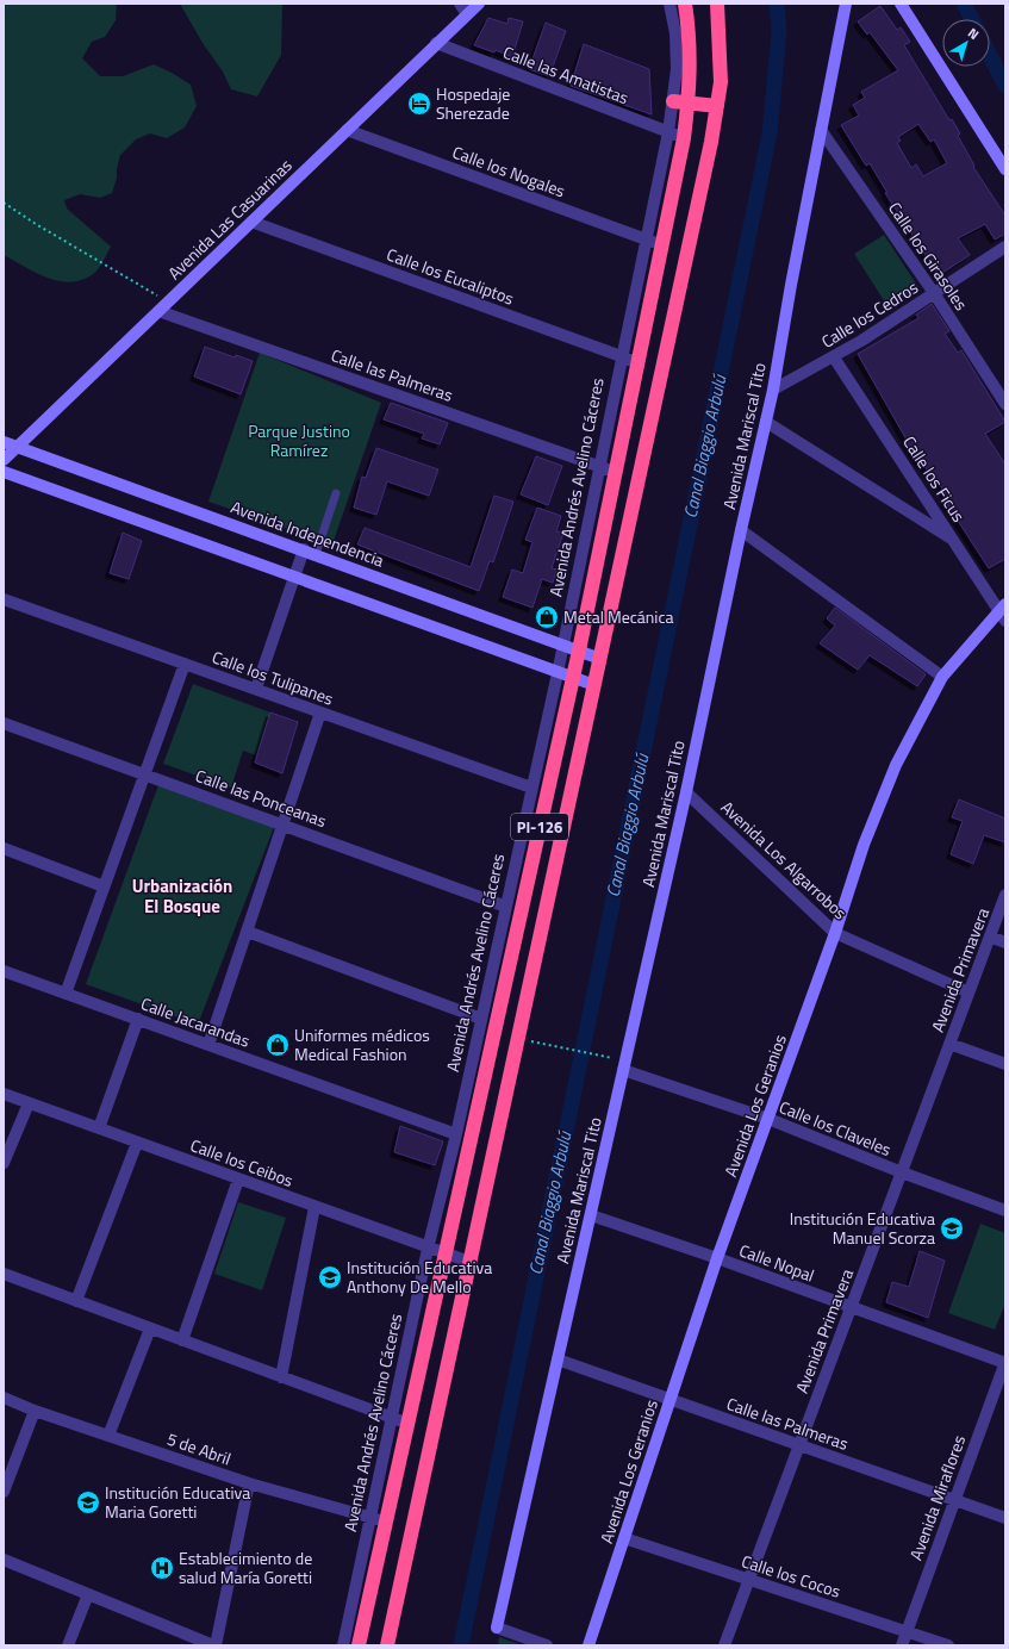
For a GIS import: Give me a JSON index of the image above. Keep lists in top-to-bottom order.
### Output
{
  "streets": {
    "highway": ["Avenida Andrés Avelino Cáceres", "PI-126"],
    "street": [
      "Calle las Amatistas",
      "Calle los Nogales",
      "Avenida Las Casuarinas",
      "Calle los Girasoles",
      "Calle los Eucaliptos",
      "Calle los Cedros",
      "Calle las Palmeras",
      "Avenida Mariscal Tito",
      "Calle los Ficus",
      "Avenida Independencia",
      "Calle los Tulipanes",
      "Calle las Ponceanas",
      "Avenida Los Algarrobos",
      "Avenida Primavera",
      "Calle Jacarandas",
      "Avenida Los Geranios",
      "Calle los Claveles",
      "Calle los Ceibos",
      "Calle Nopal",
      "5 de Abril",
      "Avenida Miraflores",
      "Calle los Cocos"
    ]
  },
  "crossings": [
    ["Calle las Amatistas", "Avenida Las Casuarinas"],
    ["Calle las Amatistas", "Avenida Andrés Avelino Cáceres"],
    ["Calle los Nogales", "Avenida Las Casuarinas"],
    ["Calle los Nogales", "Avenida Andrés Avelino Cáceres"],
    ["Avenida Las Casuarinas", "Calle los Eucaliptos"],
    ["Avenida Las Casuarinas", "Calle las Palmeras"],
    ["Avenida Las Casuarinas", "Avenida Independencia"],
    ["Calle los Girasoles", "Calle los Cedros"],
    ["Calle los Girasoles", "Avenida Mariscal Tito"],
    ["Calle los Eucaliptos", "Avenida Andrés Avelino Cáceres"],
    ["Calle los Cedros", "Avenida Mariscal Tito"],
    ["Calle los Cedros", "Calle los Ficus"],
    ["Calle las Palmeras", "Avenida Mariscal Tito"],
    ["Calle las Palmeras", "Avenida Andrés Avelino Cáceres"],
    ["Calle las Palmeras", "Avenida Primavera"],
    ["Calle las Palmeras", "Avenida Los Geranios"],
    ["Calle las Palmeras", "Avenida Miraflores"],
    ["Avenida Mariscal Tito", "Avenida Los Algarrobos"],
    ["Avenida Mariscal Tito", "Calle los Claveles"],
    ["Avenida Mariscal Tito", "Calle Nopal"],
    ["Calle los Ficus", "Avenida Los Geranios"],
    ["Avenida Andrés Avelino Cáceres", "Avenida Independencia"],
    ["Avenida Andrés Avelino Cáceres", "Calle los Tulipanes"],
    ["Avenida Andrés Avelino Cáceres", "Calle las Ponceanas"],
    ["Avenida Andrés Avelino Cáceres", "Calle Jacarandas"],
    ["Avenida Andrés Avelino Cáceres", "Calle los Ceibos"],
    ["Avenida Andrés Avelino Cáceres", "5 de Abril"],
    ["Avenida Independencia", "PI-126"],
    ["PI-126", "Calle los Ceibos"],
    ["Avenida Los Algarrobos", "Avenida Primavera"],
    ["Avenida Los Algarrobos", "Avenida Los Geranios"],
    ["Avenida Primavera", "Calle los Claveles"],
    ["Avenida Primavera", "Calle Nopal"],
    ["Avenida Primavera", "Calle los Cocos"],
    ["Avenida Los Geranios", "Calle los Claveles"],
    ["Avenida Los Geranios", "Calle Nopal"],
    ["Avenida Los Geranios", "Calle los Cocos"],
    ["Calle Nopal", "Avenida Miraflores"],
    ["Avenida Miraflores", "Calle los Cocos"]
  ],
  "districts": ["Urbanización El Bosque"],
  "water": ["Canal Biaggio Arbulú"],
  "parks": ["Parque Justino Ramírez"],
  "places": {
    "hotel": ["Hospedaje Sherezade"],
    "shop": ["Metal Mecánica", "Uniformes médicos Medical Fashion"],
    "school or university": ["Institución Educativa Manuel Scorza", "Institución Educativa Anthony De Mello", "Institución Educativa Maria Goretti"],
    "hospital": ["Establecimiento de salud María Goretti"]
  },
  "north": "top right"
}
